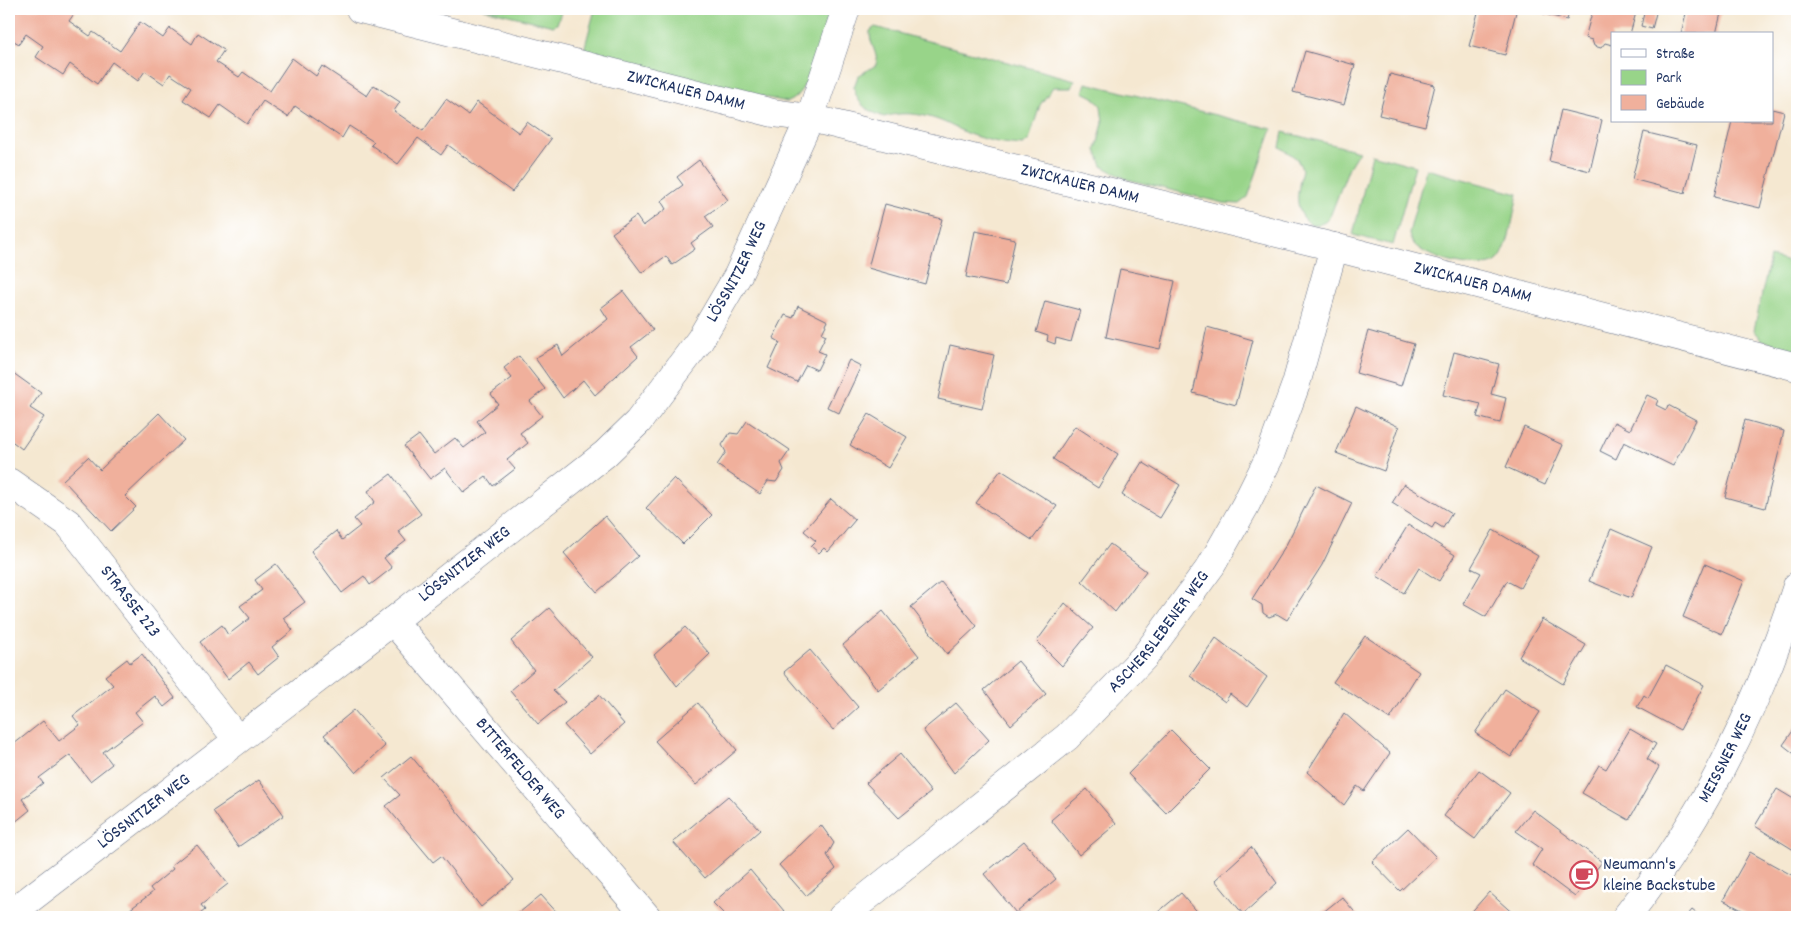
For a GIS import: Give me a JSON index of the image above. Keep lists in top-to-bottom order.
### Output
{
  "streets": {
    "street": [
      "ZWICKAUER DAMM",
      "LÖSSNITZER WEG",
      "STRASSE 223",
      "ASCHERSLEBENER WEG",
      "MEISSNER WEG",
      "BITTERFELDER WEG"
    ]
  },
  "crossings": [
    ["ZWICKAUER DAMM", "LÖSSNITZER WEG"],
    ["ZWICKAUER DAMM", "ASCHERSLEBENER WEG"],
    ["LÖSSNITZER WEG", "STRASSE 223"],
    ["LÖSSNITZER WEG", "BITTERFELDER WEG"]
  ],
  "places": {
    "cafe": ["Neumann's kleine Backstube"]
  },
  "legend": ["Straße", "Park", "Gebäude"]
}
